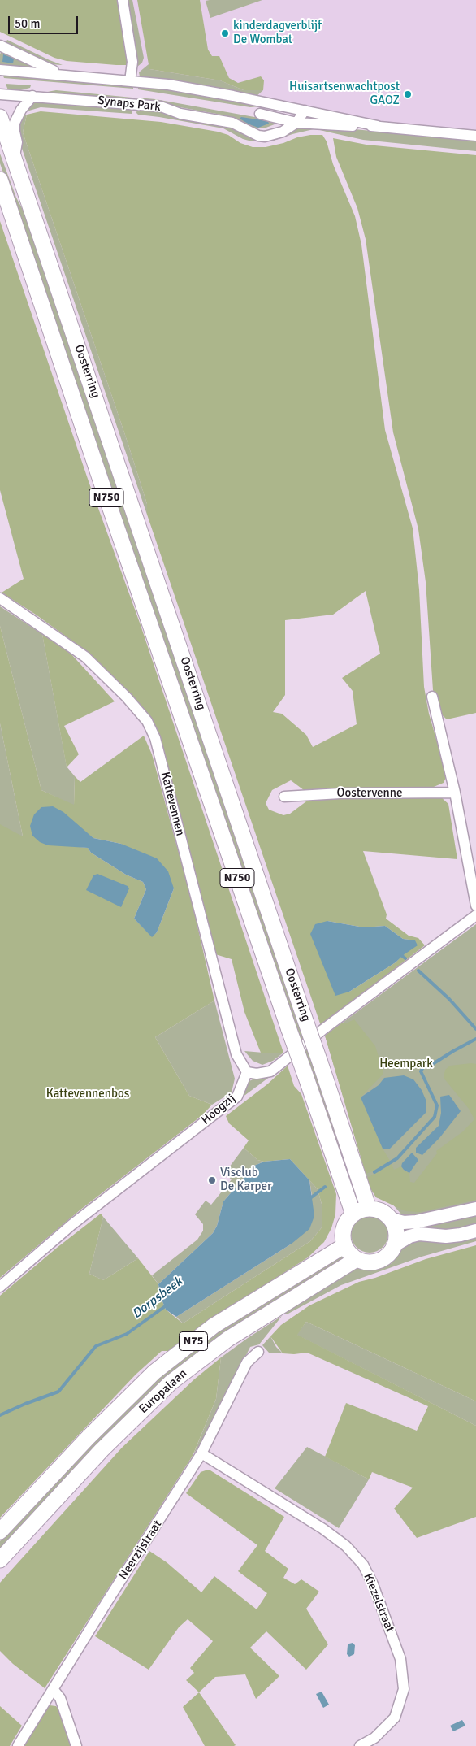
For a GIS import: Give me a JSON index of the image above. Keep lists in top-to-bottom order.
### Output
{
  "streets": {
    "highway": [
      "Oosterring",
      "N750",
      "N75",
      "Europalaan"
    ],
    "street": [
      "Synaps Park",
      "Oostervenne",
      "Kattevennen",
      "Hoogzij",
      "Neerzijstraat",
      "Kiezelstraat"
    ]
  },
  "crossings": [
    ["Synaps Park", "Oosterring"],
    ["Oosterring", "Europalaan"],
    ["Kattevennen", "Hoogzij"],
    ["Neerzijstraat", "Kiezelstraat"]
  ],
  "water": ["Dorpsbeek"],
  "parks": ["Heempark", "Kattevennenbos"],
  "places": ["kinderdagverblijf De Wombat", "Huisartsenwachtpost GAOZ", "Visclub De Karper"],
  "scale_bar": "50 m"
}
